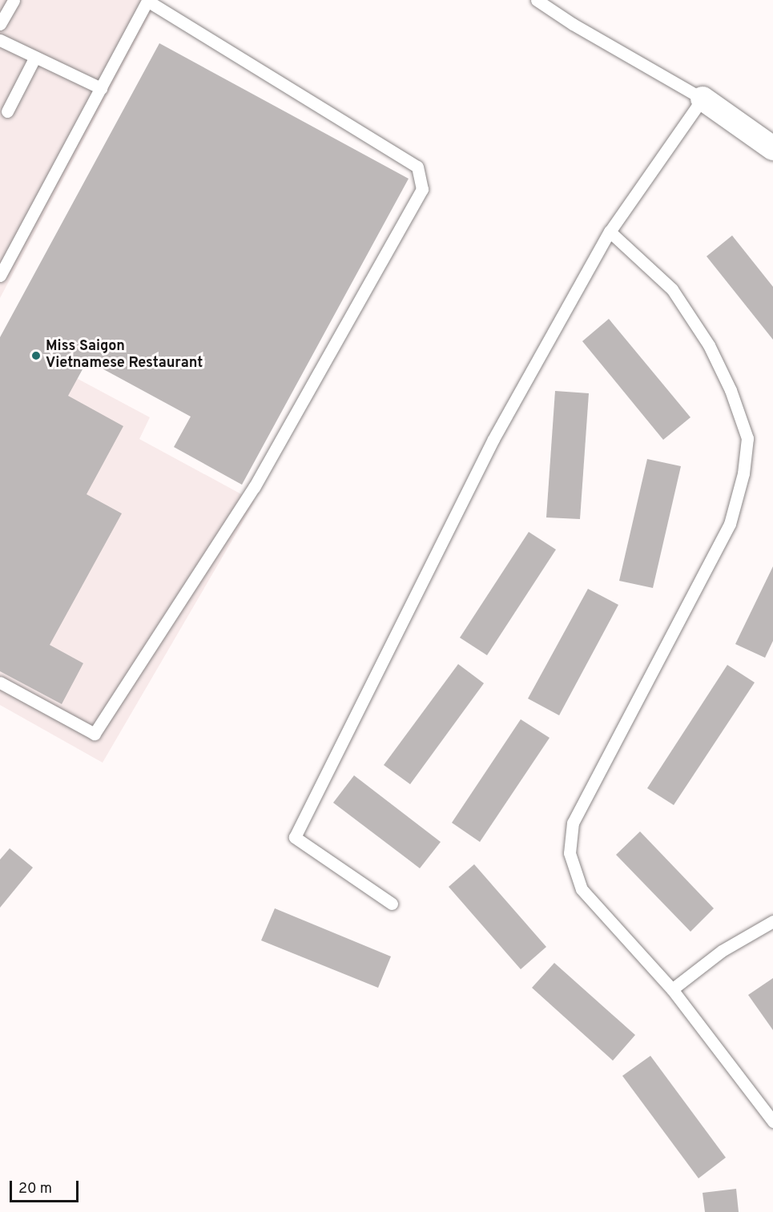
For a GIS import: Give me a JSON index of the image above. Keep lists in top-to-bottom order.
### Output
{
  "places": ["Miss Saigon Vietnamese Restaurant"],
  "scale_bar": "20 m"
}
